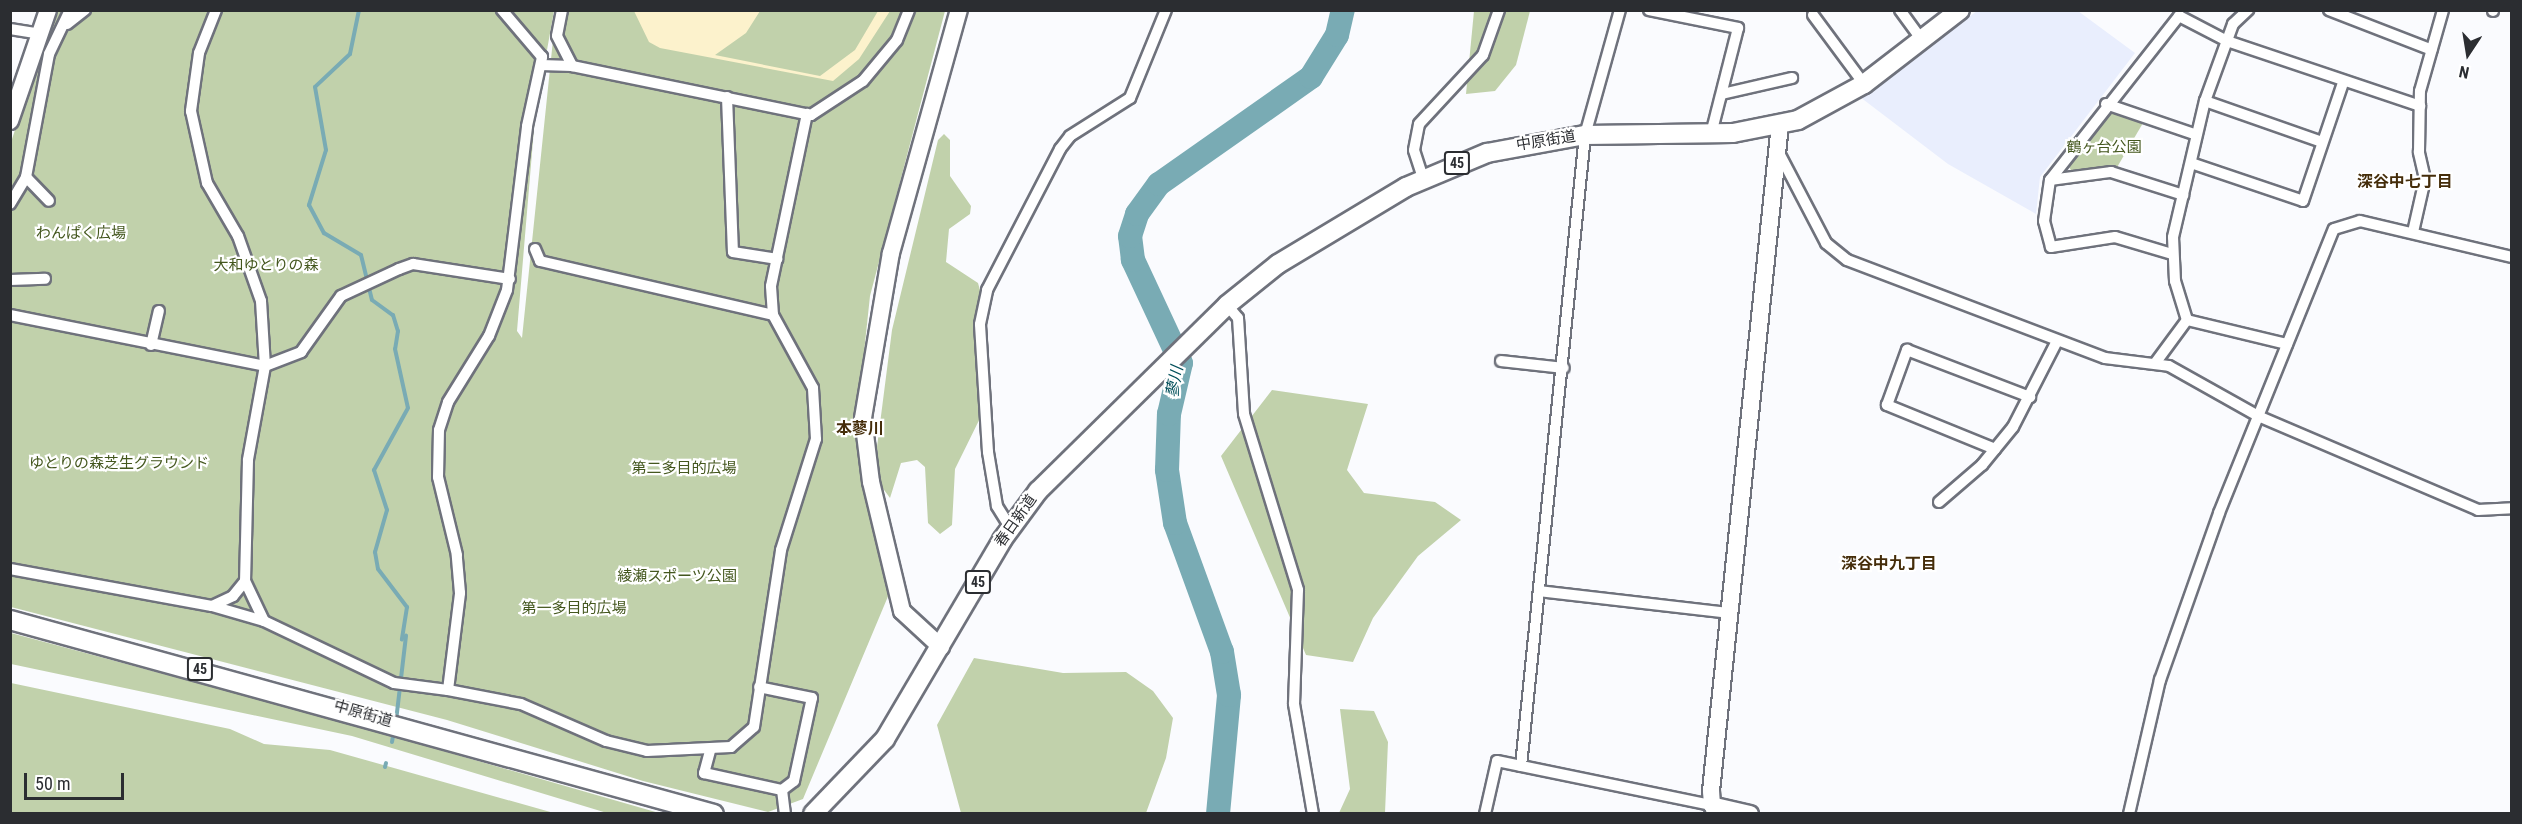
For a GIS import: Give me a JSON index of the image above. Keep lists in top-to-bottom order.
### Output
{
  "streets": {
    "main road": ["中原街道", "45", "春日新道"]
  },
  "crossings": [
    ["中原街道", "春日新道"]
  ],
  "districts": ["深谷中七丁目", "本蓼川", "深谷中九丁目"],
  "water": ["蓼川"],
  "parks": [
    "鶴ヶ台公園",
    "わんぱく広場",
    "大和ゆとりの森",
    "ゆとりの森芝生グラウンド",
    "第二多目的広場",
    "綾瀬スポーツ公園",
    "第一多目的広場"
  ],
  "scale_bar": "50 m",
  "north": "bottom"
}
